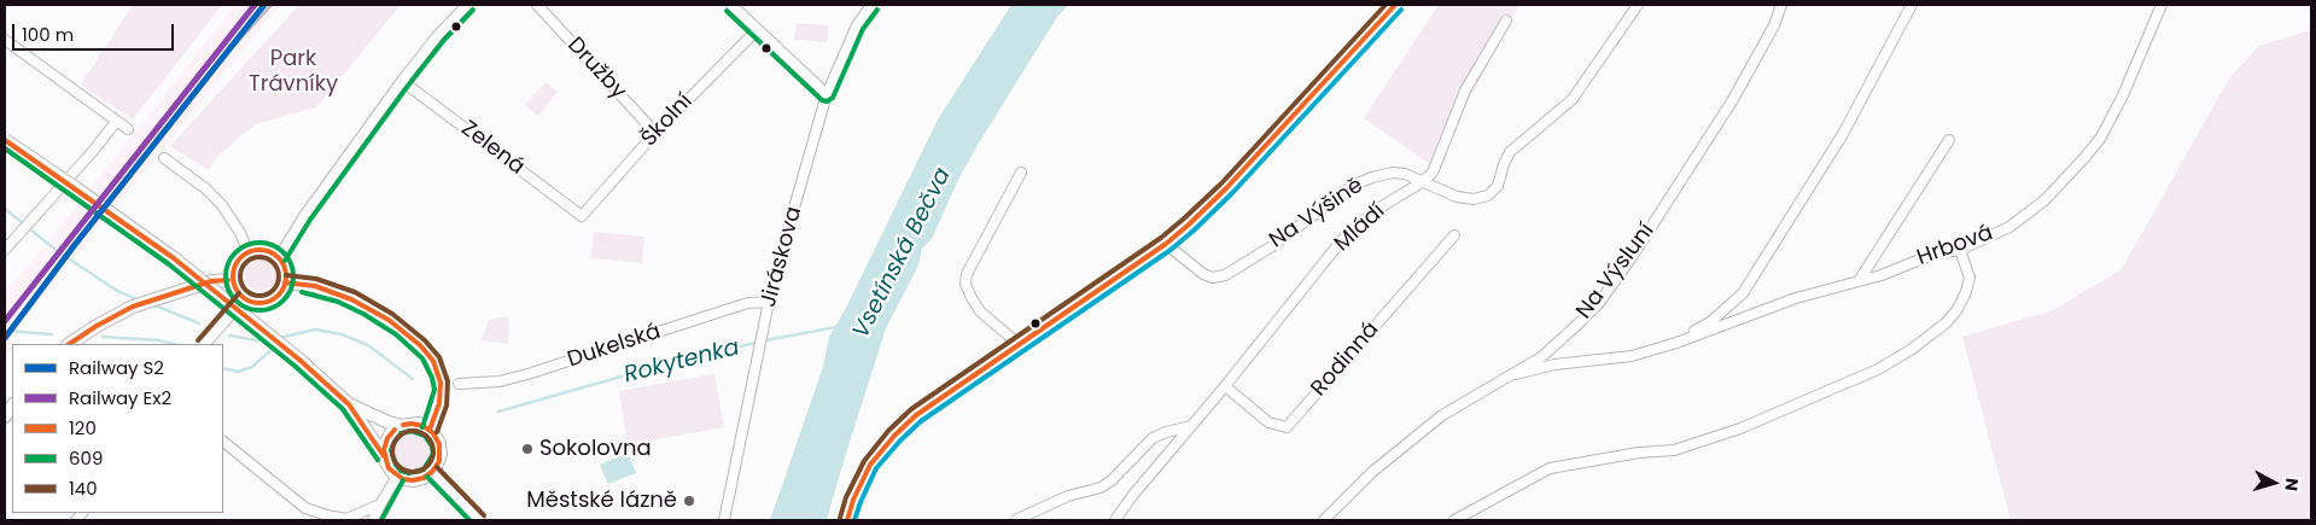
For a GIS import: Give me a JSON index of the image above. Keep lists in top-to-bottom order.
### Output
{
  "streets": {
    "street": [
      "Družby",
      "Školní",
      "Zelená",
      "Na Výšině",
      "Mládí",
      "Hrbová",
      "Jiráskova",
      "Na Výsluní",
      "Dukelská",
      "Rodinná"
    ]
  },
  "crossings": [
    ["Družby", "Školní"],
    ["Školní", "Zelená"],
    ["Na Výšině", "Mládí"],
    ["Mládí", "Rodinná"],
    ["Hrbová", "Na Výsluní"],
    ["Jiráskova", "Dukelská"]
  ],
  "water": ["Vsetínská Bečva", "Rokytenka"],
  "parks": ["Park Trávníky"],
  "places": ["Sokolovna", "Městské lázně"],
  "lines": [
    "rail line S2",
    "rail line Ex2",
    "transit line 120",
    "transit line 140",
    "transit line 609"
  ],
  "legend": [
    "Railway S2",
    "Railway Ex2",
    "120",
    "609",
    "140"
  ],
  "scale_bar": "100 m",
  "north": "right"
}
